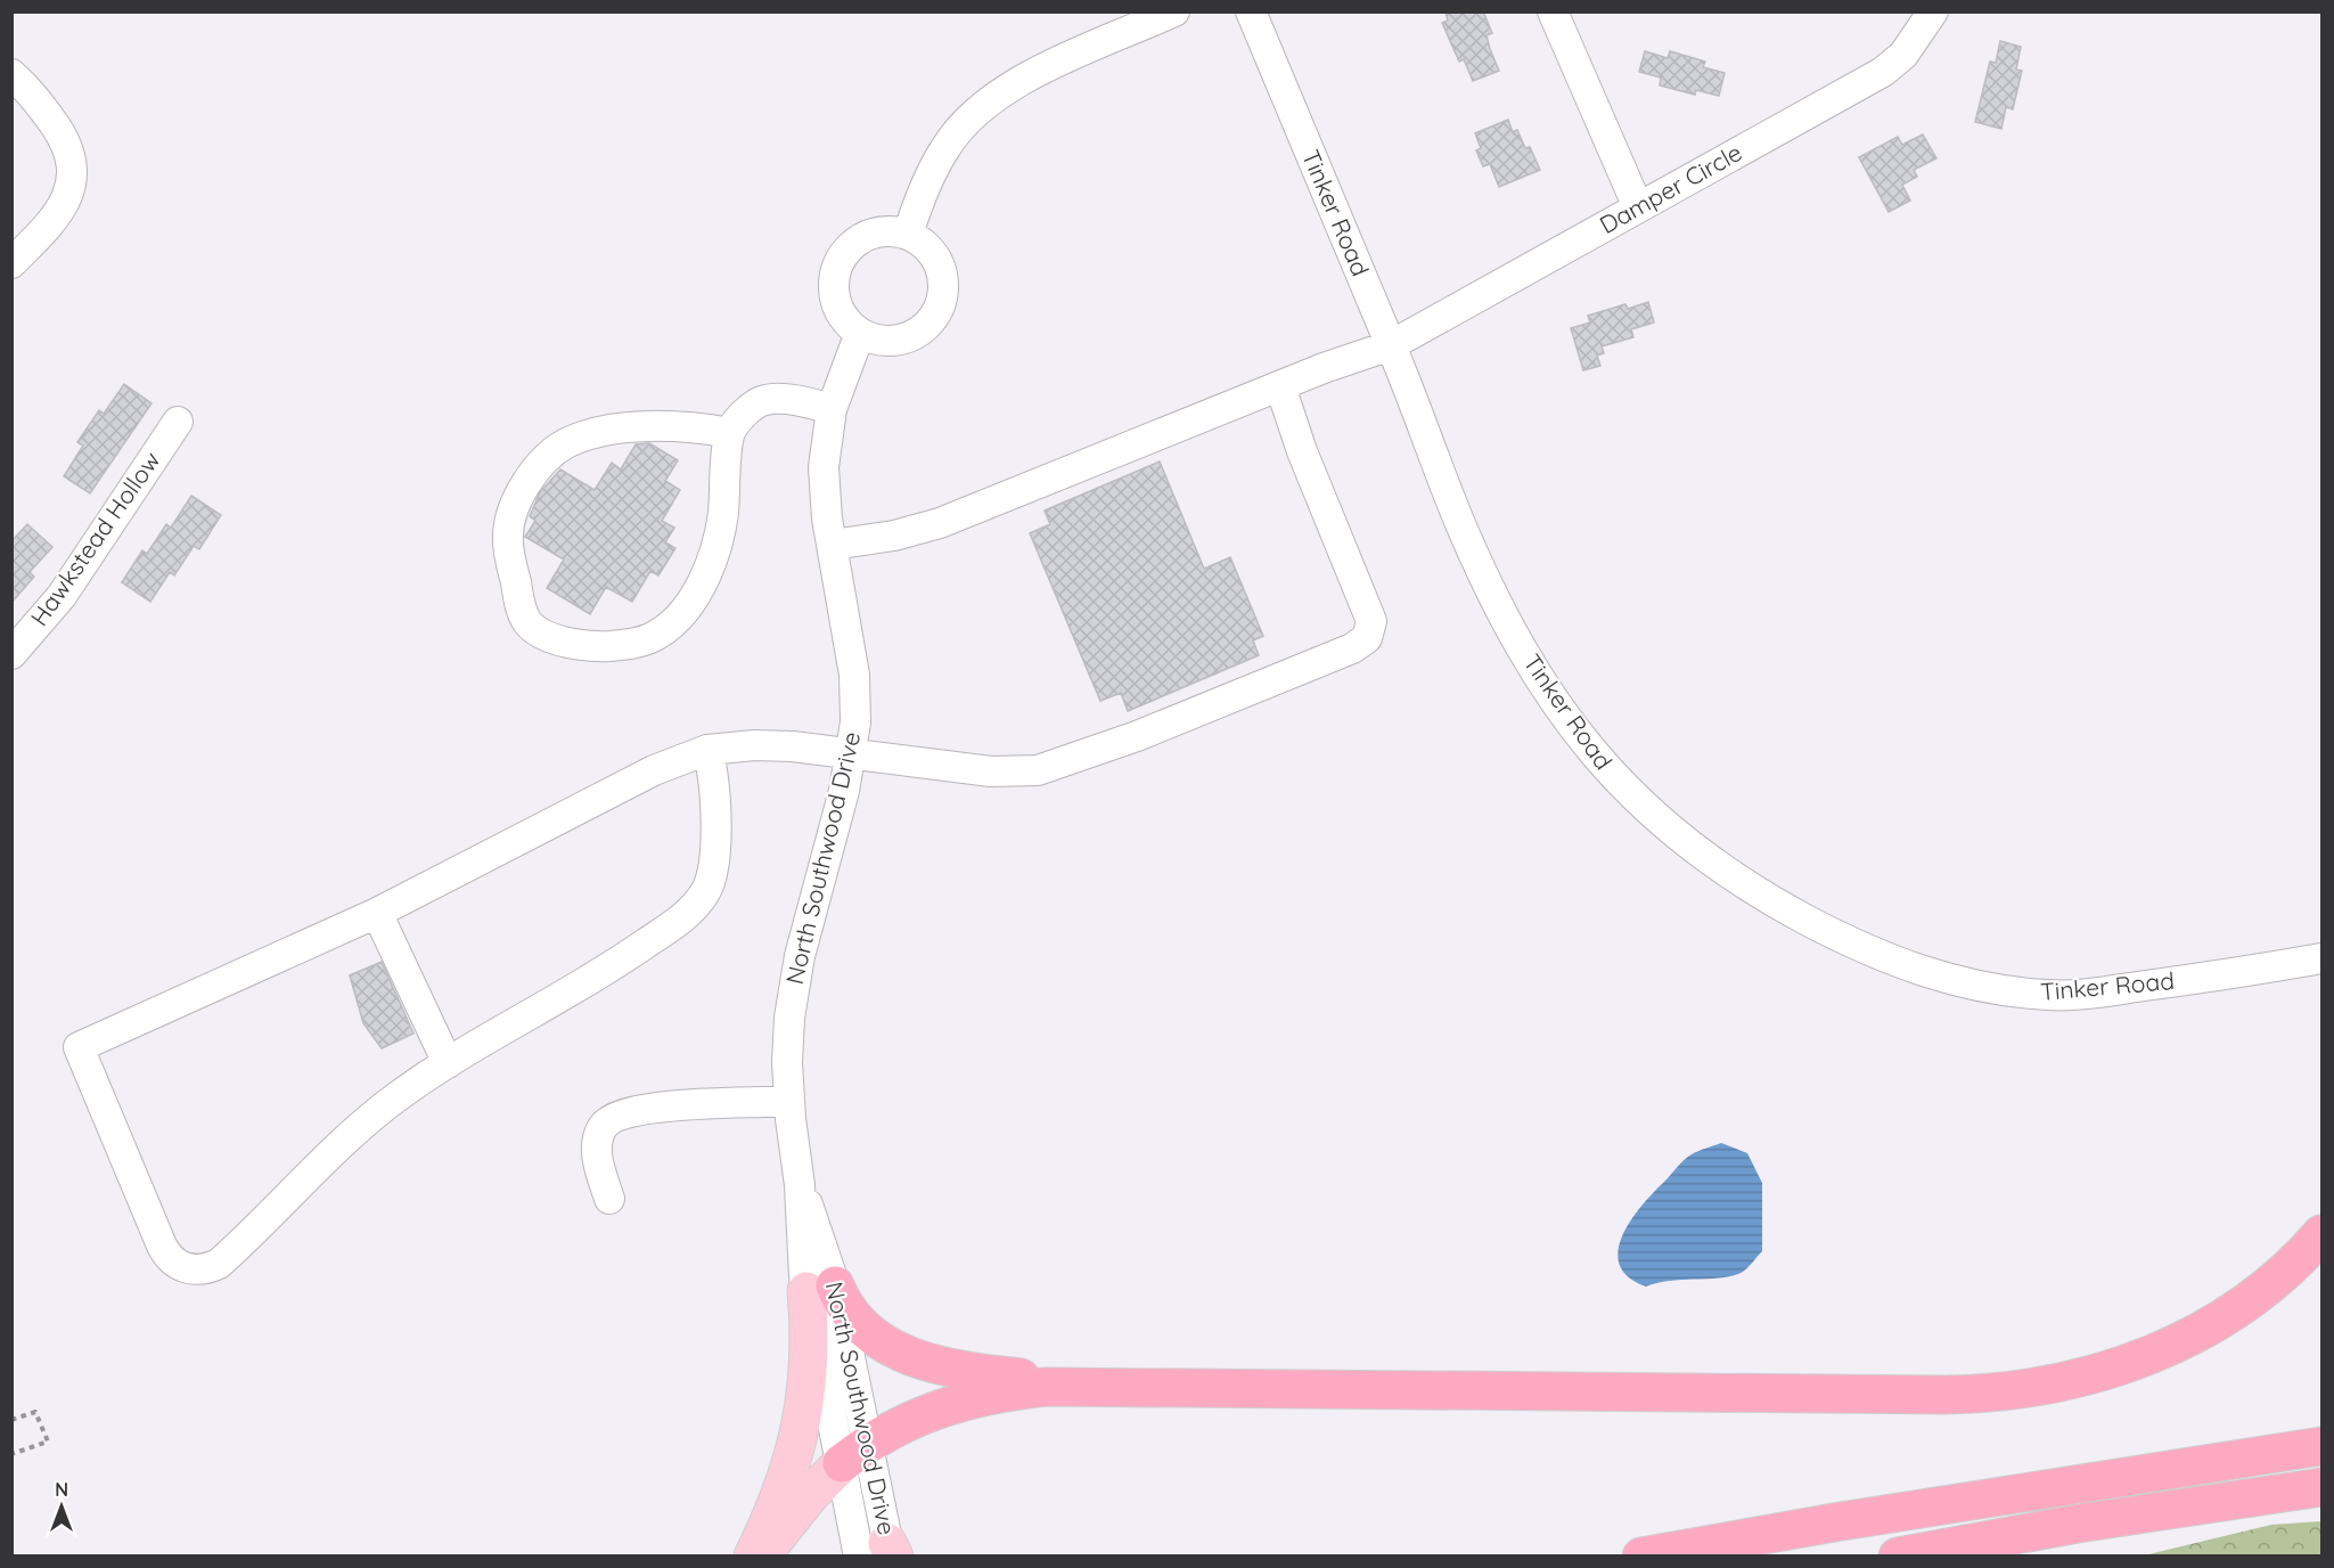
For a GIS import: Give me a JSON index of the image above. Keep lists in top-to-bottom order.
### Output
{
  "streets": {
    "street": [
      "Damper Circle",
      "Tinker Road",
      "Hawkstead Hollow",
      "North Southwood Drive"
    ]
  },
  "crossings": [
    ["Damper Circle", "Tinker Road"],
    ["Damper Circle", "North Southwood Drive"]
  ],
  "north": "top"
}
